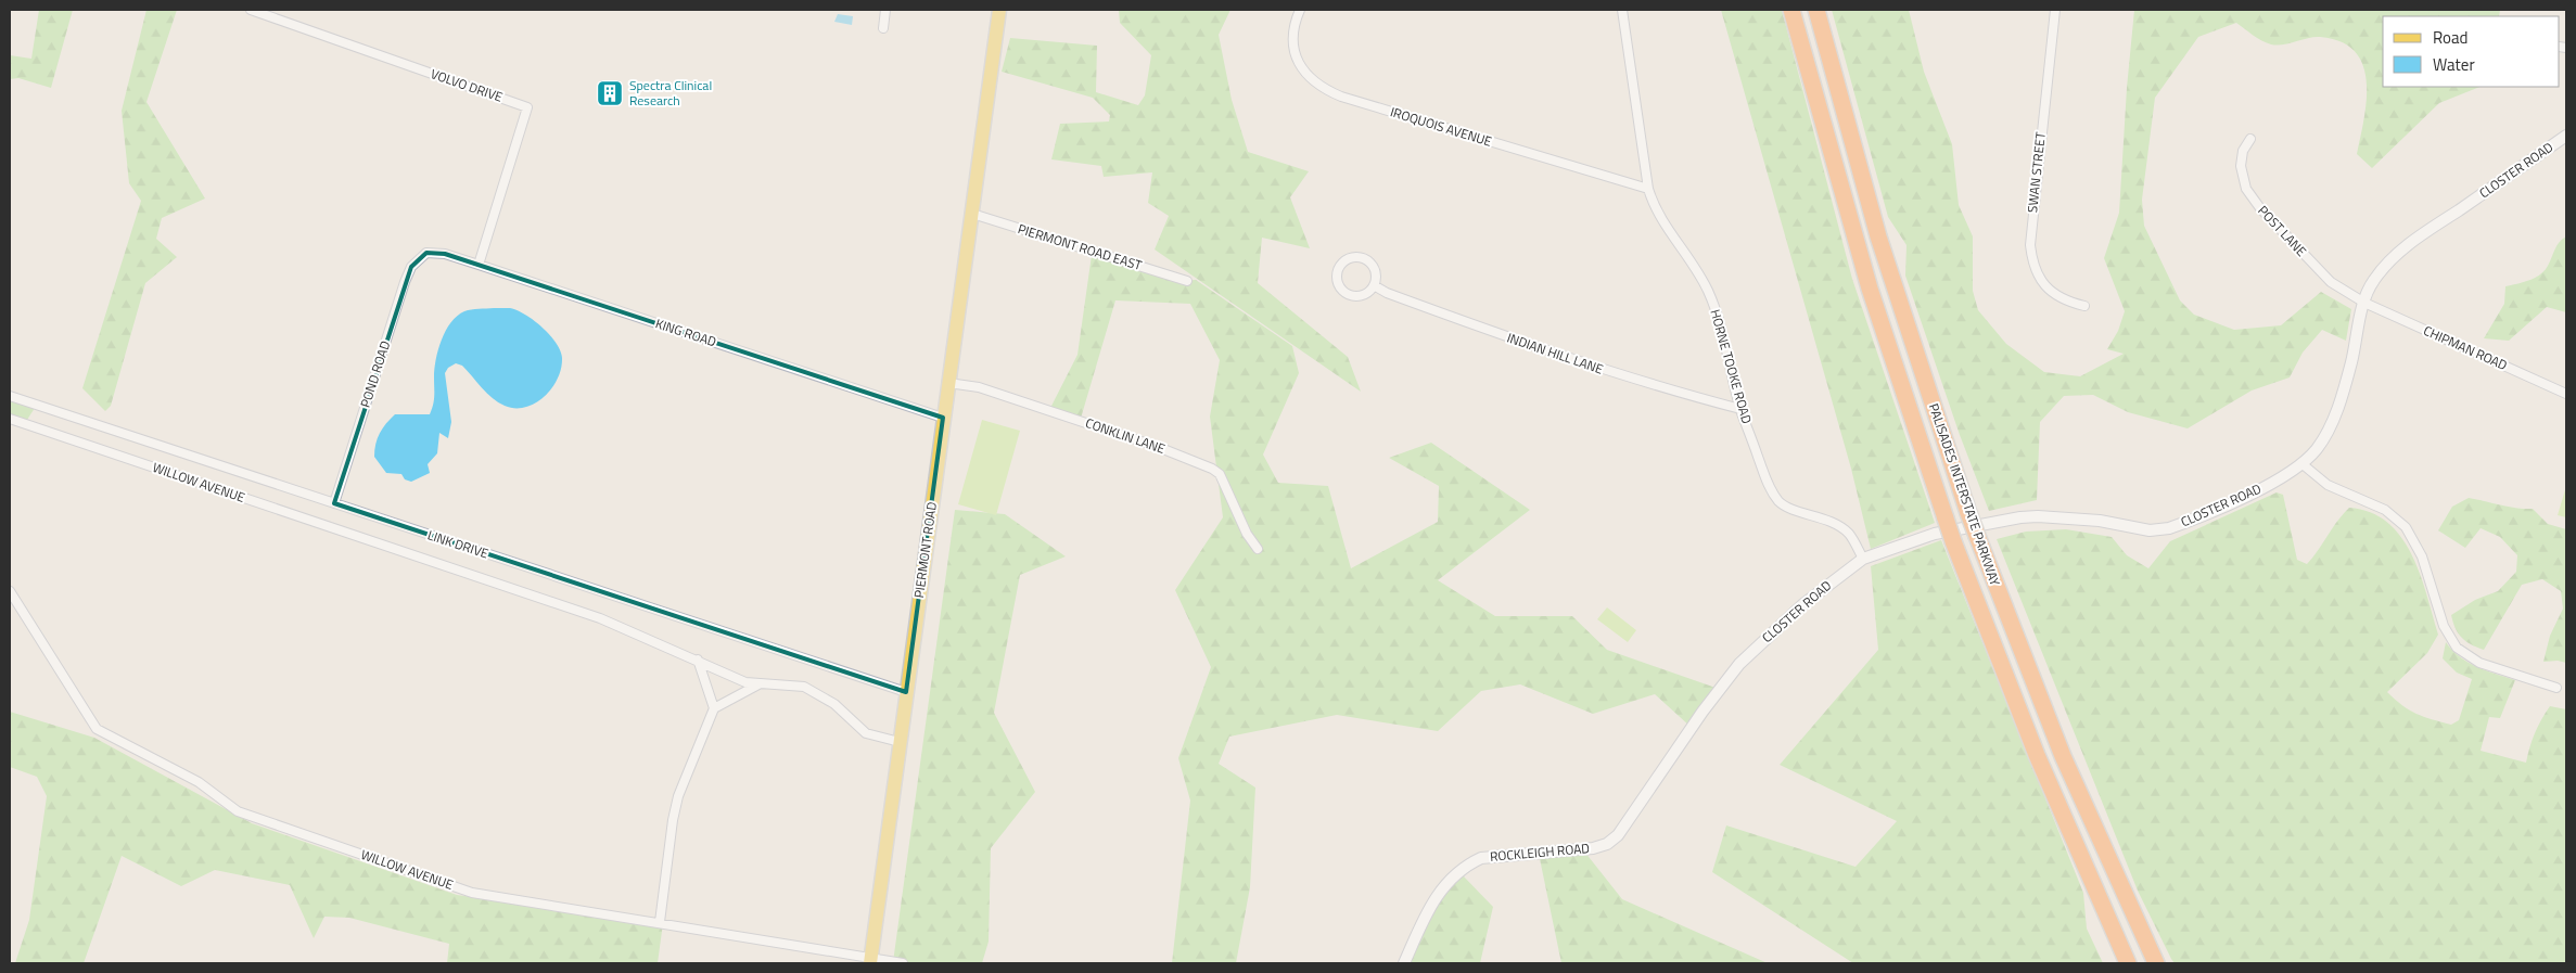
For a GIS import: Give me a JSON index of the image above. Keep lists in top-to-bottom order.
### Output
{
  "streets": {
    "highway": ["PALISADES INTERSTATE PARKWAY"],
    "main road": ["PIERMONT ROAD"],
    "street": [
      "VOLVO DRIVE",
      "IROQUOIS AVENUE",
      "CLOSTER ROAD",
      "SWAN STREET",
      "POST LANE",
      "PIERMONT ROAD EAST",
      "KING ROAD",
      "CHIPMAN ROAD",
      "INDIAN HILL LANE",
      "HORNE TOOKE ROAD",
      "POND ROAD",
      "CONKLIN LANE",
      "WILLOW AVENUE",
      "LINK DRIVE",
      "ROCKLEIGH ROAD"
    ]
  },
  "crossings": [
    ["VOLVO DRIVE", "KING ROAD"],
    ["IROQUOIS AVENUE", "HORNE TOOKE ROAD"],
    ["CLOSTER ROAD", "POST LANE"],
    ["CLOSTER ROAD", "CHIPMAN ROAD"],
    ["CLOSTER ROAD", "HORNE TOOKE ROAD"],
    ["CLOSTER ROAD", "ROCKLEIGH ROAD"],
    ["POST LANE", "CHIPMAN ROAD"],
    ["PIERMONT ROAD EAST", "PIERMONT ROAD"],
    ["KING ROAD", "POND ROAD"],
    ["KING ROAD", "PIERMONT ROAD"],
    ["INDIAN HILL LANE", "HORNE TOOKE ROAD"],
    ["POND ROAD", "LINK DRIVE"],
    ["CONKLIN LANE", "PIERMONT ROAD"],
    ["WILLOW AVENUE", "PIERMONT ROAD"],
    ["LINK DRIVE", "PIERMONT ROAD"]
  ],
  "places": {
    "building": ["Spectra Clinical Research"]
  },
  "legend": ["Road", "Water"]
}
